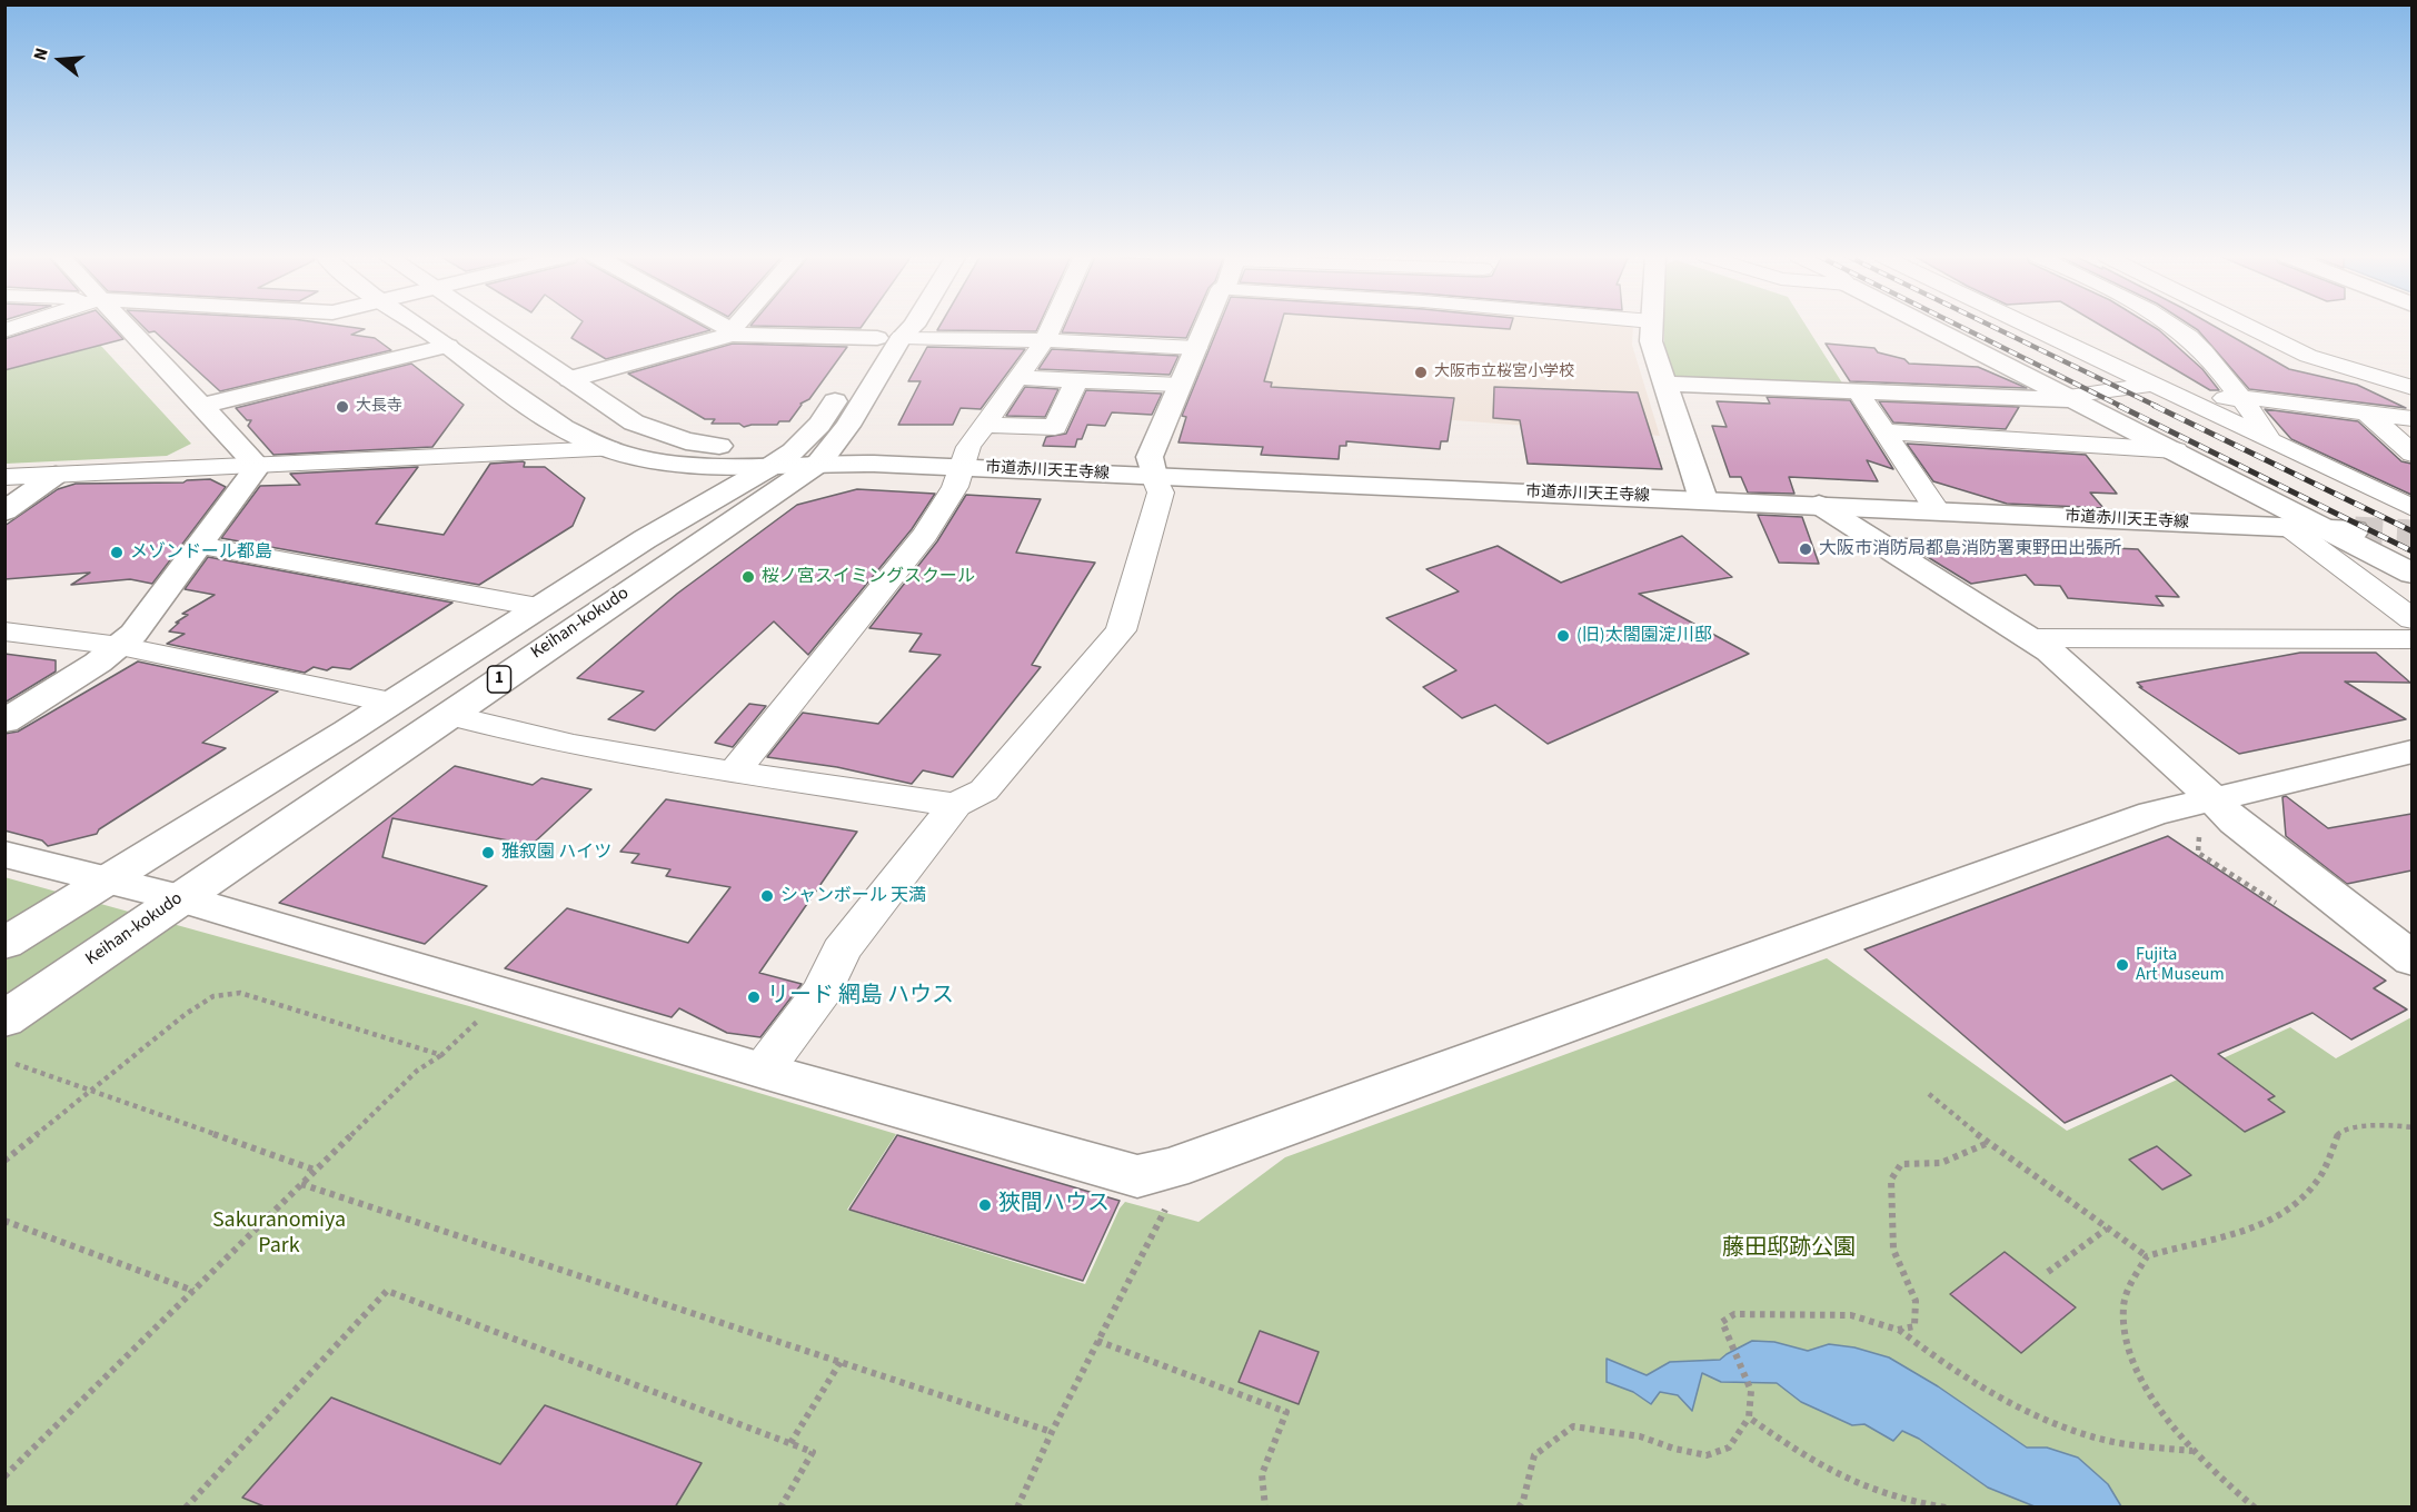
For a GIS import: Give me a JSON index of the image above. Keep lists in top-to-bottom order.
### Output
{
  "streets": {
    "main road": ["市道赤川天王寺線", "Keihan-kokudo", "1"]
  },
  "crossings": [
    ["市道赤川天王寺線", "Keihan-kokudo"],
    ["Keihan-kokudo", "1"]
  ],
  "parks": ["Sakuranomiya Park", "藤田邸跡公園"],
  "places": [
    "大阪市立桜宮小学校",
    "大長寺",
    "大阪市消防局都島消防署東野田出張所",
    "メゾンドール都島",
    "桜ノ宮スイミングスクール",
    "(旧)太閤園淀川邸",
    "雅叙園 ハイツ",
    "シャンボール 天満",
    "Fujita Art Museum",
    "リード 網島 ハウス",
    "狹間ハウス"
  ],
  "north": "left"
}
